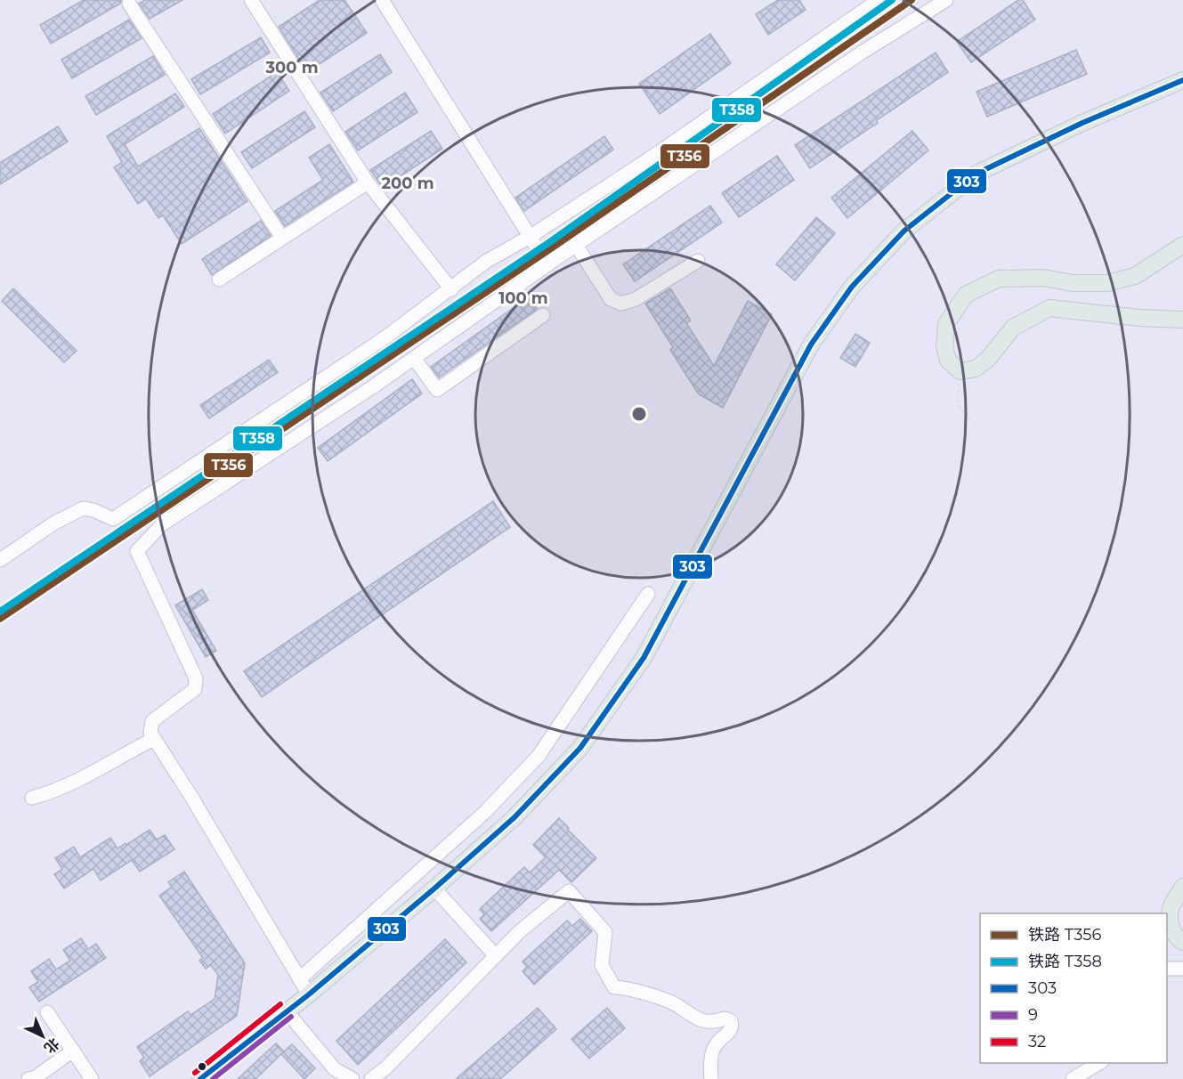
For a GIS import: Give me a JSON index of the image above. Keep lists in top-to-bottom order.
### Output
{
  "lines": [
    "rail line T356",
    "rail line T358",
    "transit line 303",
    "transit line 32",
    "transit line 9"
  ],
  "legend": [
    "铁路 T356",
    "铁路 T358",
    "303",
    "9",
    "32"
  ],
  "north": "bottom right",
  "rings": ["300 m", "200 m", "100 m"]
}
